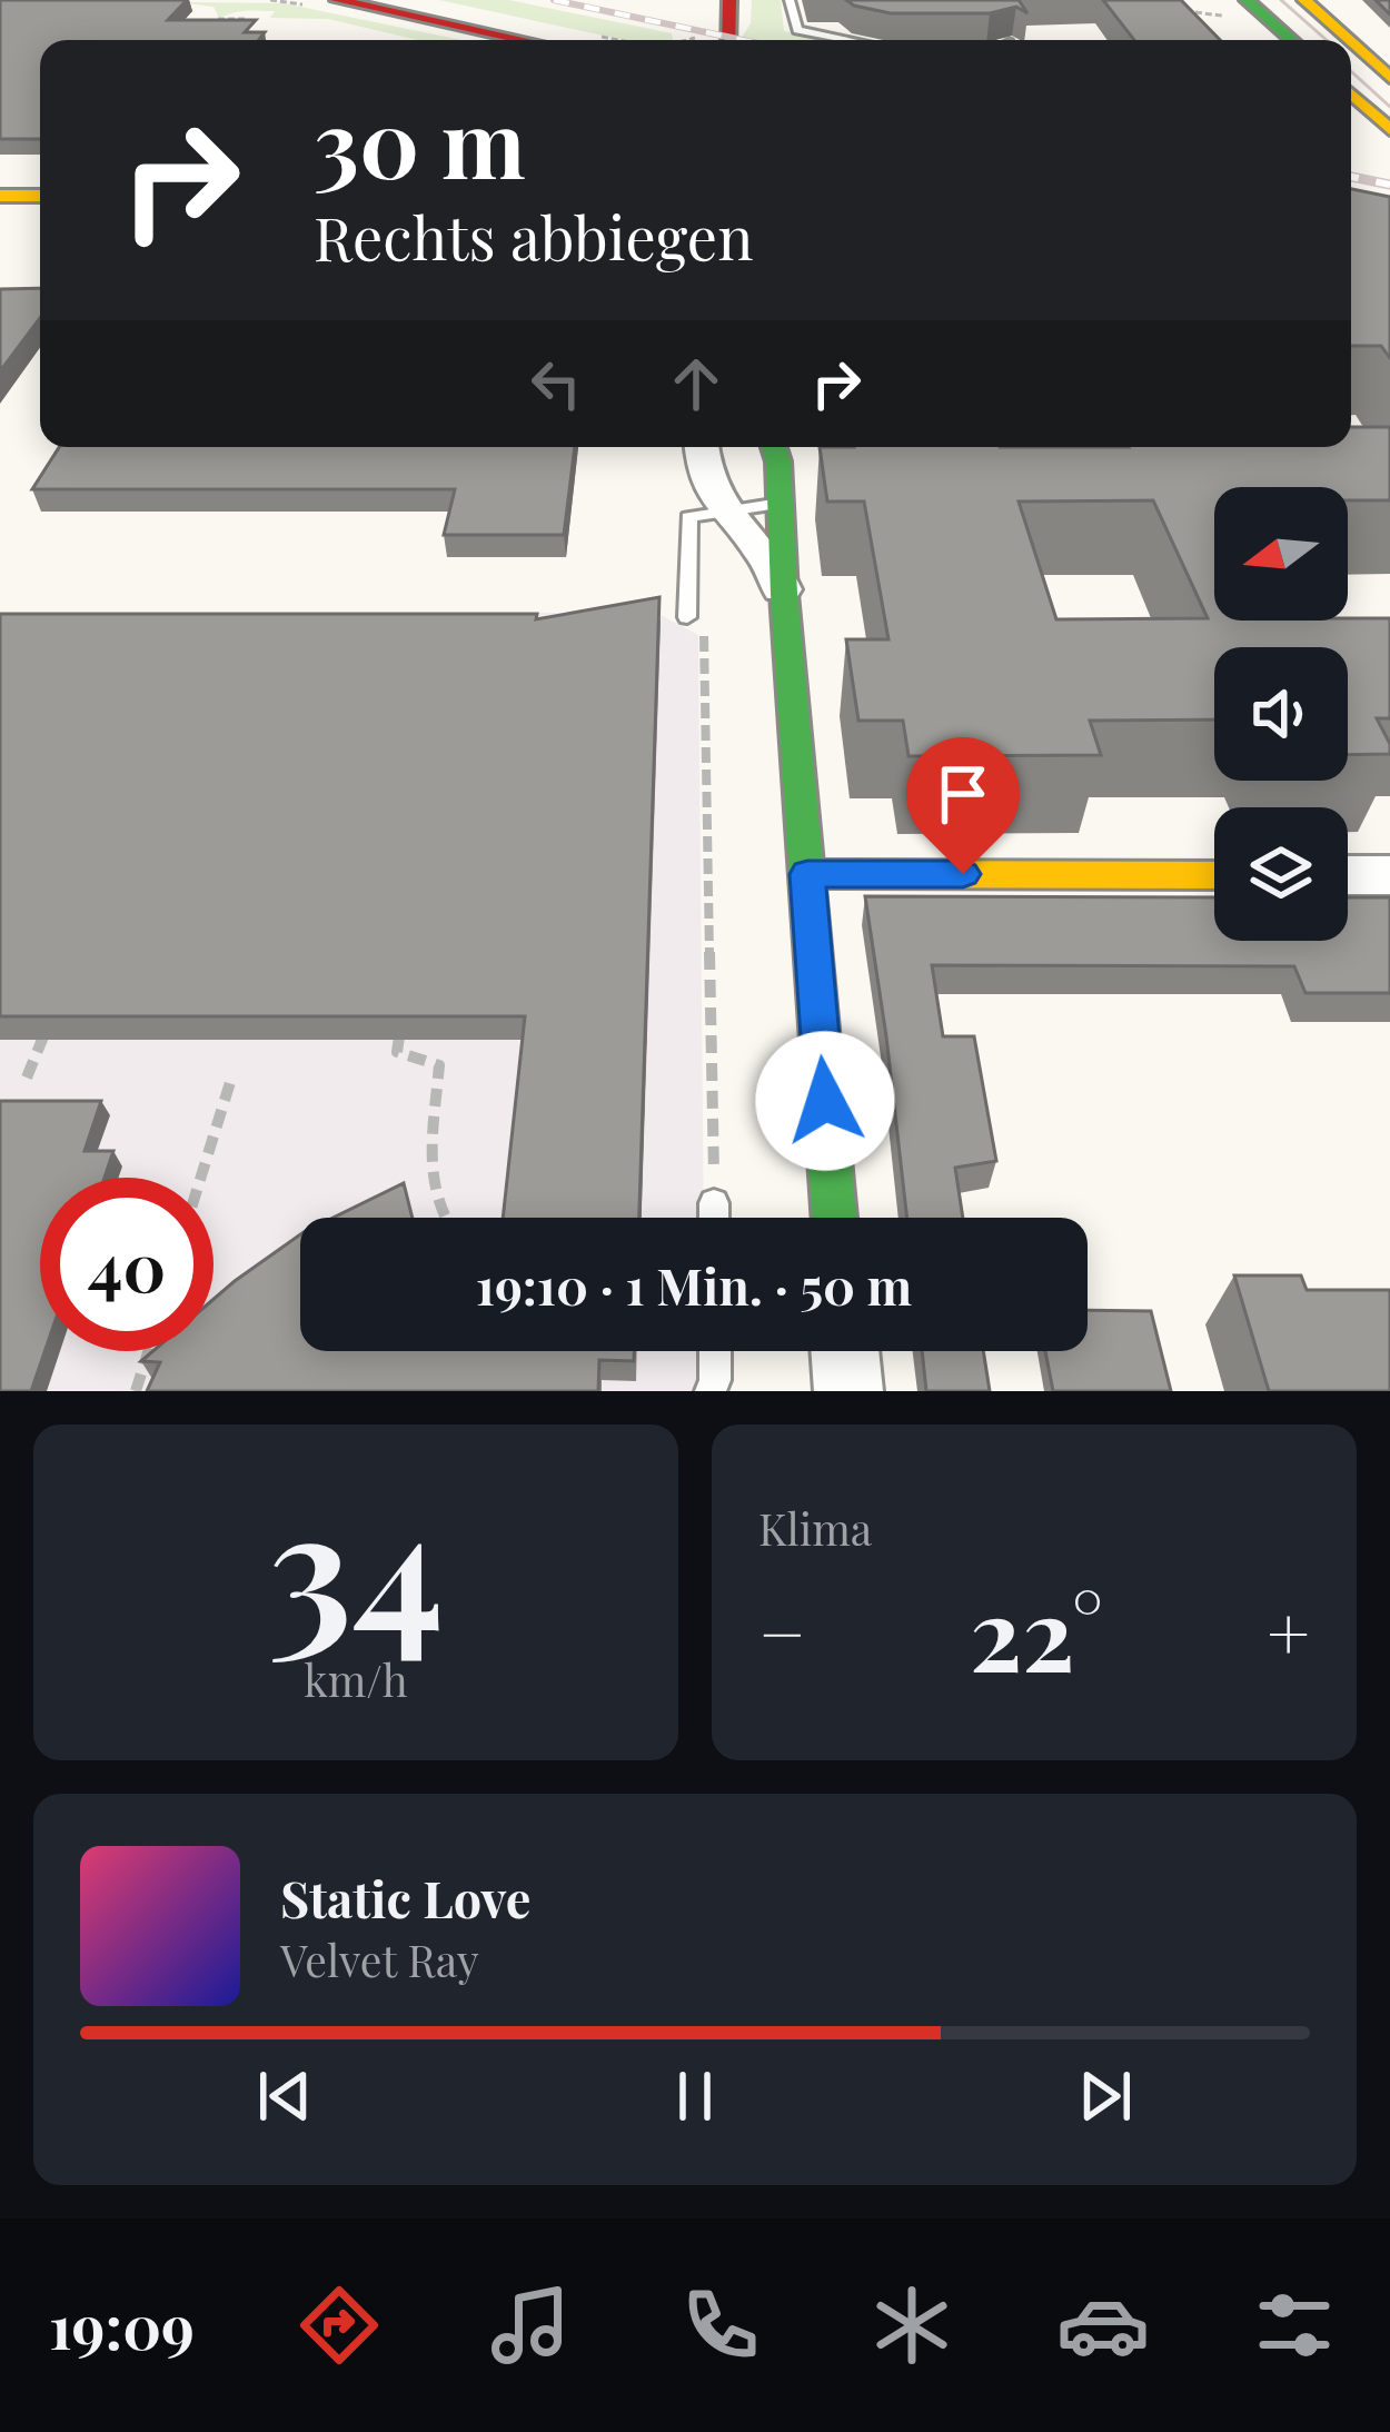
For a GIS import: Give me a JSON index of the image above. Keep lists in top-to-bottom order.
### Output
{
  "north": "left",
  "page": {
    "turn": ["30 m", "Rechts abbiegen"],
    "limit": "40",
    "trip": "19:10 · 1 Min. · 50 m",
    "tile": [
      ["34", "km/h"],
      "Klima"
    ],
    "heat": ["−", "22°", "+"],
    "song": ["Static Love", "Velvet Ray"],
    "tabs": "19:09"
  }
}
